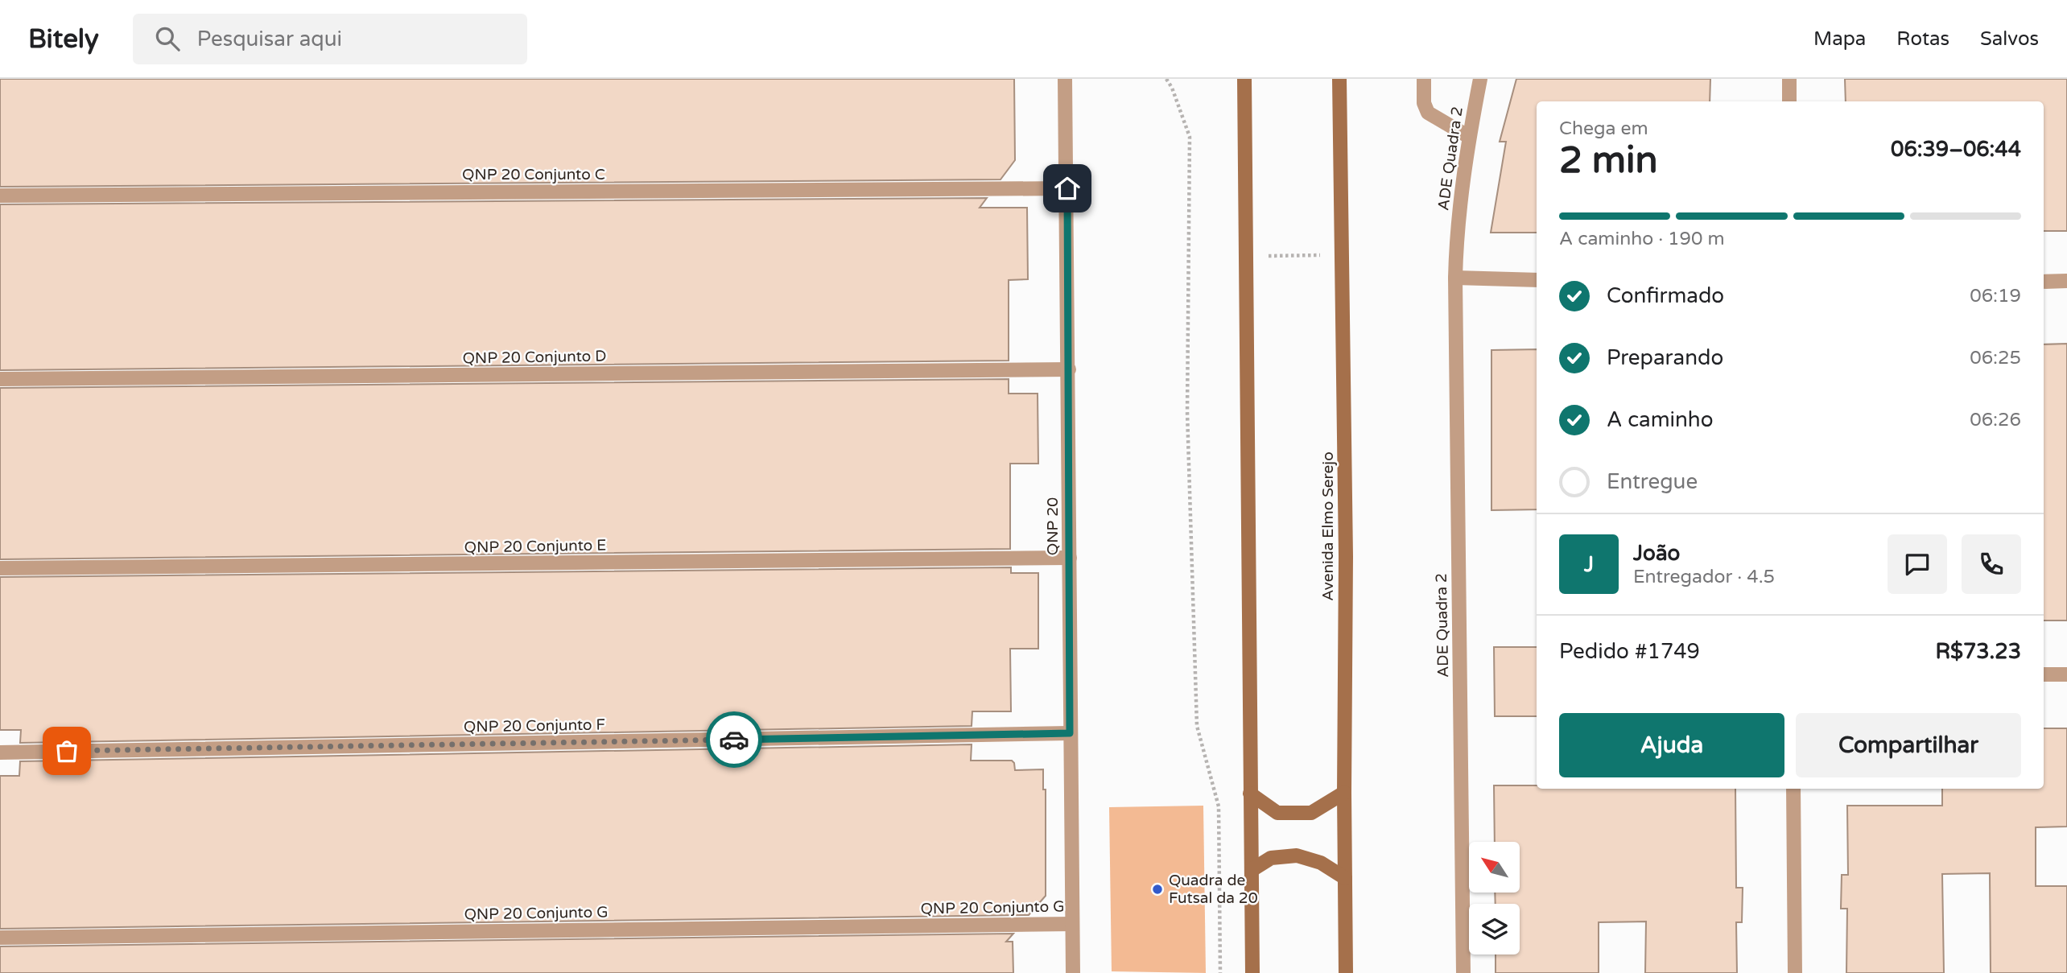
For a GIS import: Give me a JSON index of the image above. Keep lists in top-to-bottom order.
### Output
{
  "streets": {
    "main road": ["Avenida Elmo Serejo"],
    "street": [
      "ADE Quadra 2",
      "QNP 20 Conjunto C",
      "QNP 20 Conjunto D",
      "QNP 20",
      "QNP 20 Conjunto E",
      "QNP 20 Conjunto F",
      "QNP 20 Conjunto G"
    ]
  },
  "crossings": [
    ["QNP 20 Conjunto C", "QNP 20"],
    ["QNP 20 Conjunto D", "QNP 20"],
    ["QNP 20", "QNP 20 Conjunto E"],
    ["QNP 20", "QNP 20 Conjunto F"],
    ["QNP 20", "QNP 20 Conjunto G"]
  ],
  "places": ["Quadra de Futsal da 20"],
  "north": "top left",
  "page": {
    "header": "Bitely",
    "search": "Pesquisar aqui",
    "nav": ["Mapa", "Rotas", "Salvos"],
    "heading": ["2 min", "Chega em", "06:39–06:44"],
    "panel": [
      "João",
      "Entregador · 4.5",
      "Pedido #1749",
      "R$73.23"
    ],
    "bar": "A caminho · 190 m",
    "list": [
      ["Confirmado", "06:19"],
      ["Preparando", "06:25"],
      ["A caminho", "06:26"],
      "Entregue"
    ],
    "round": "J",
    "buttons": ["Ajuda", "Compartilhar"]
  }
}
